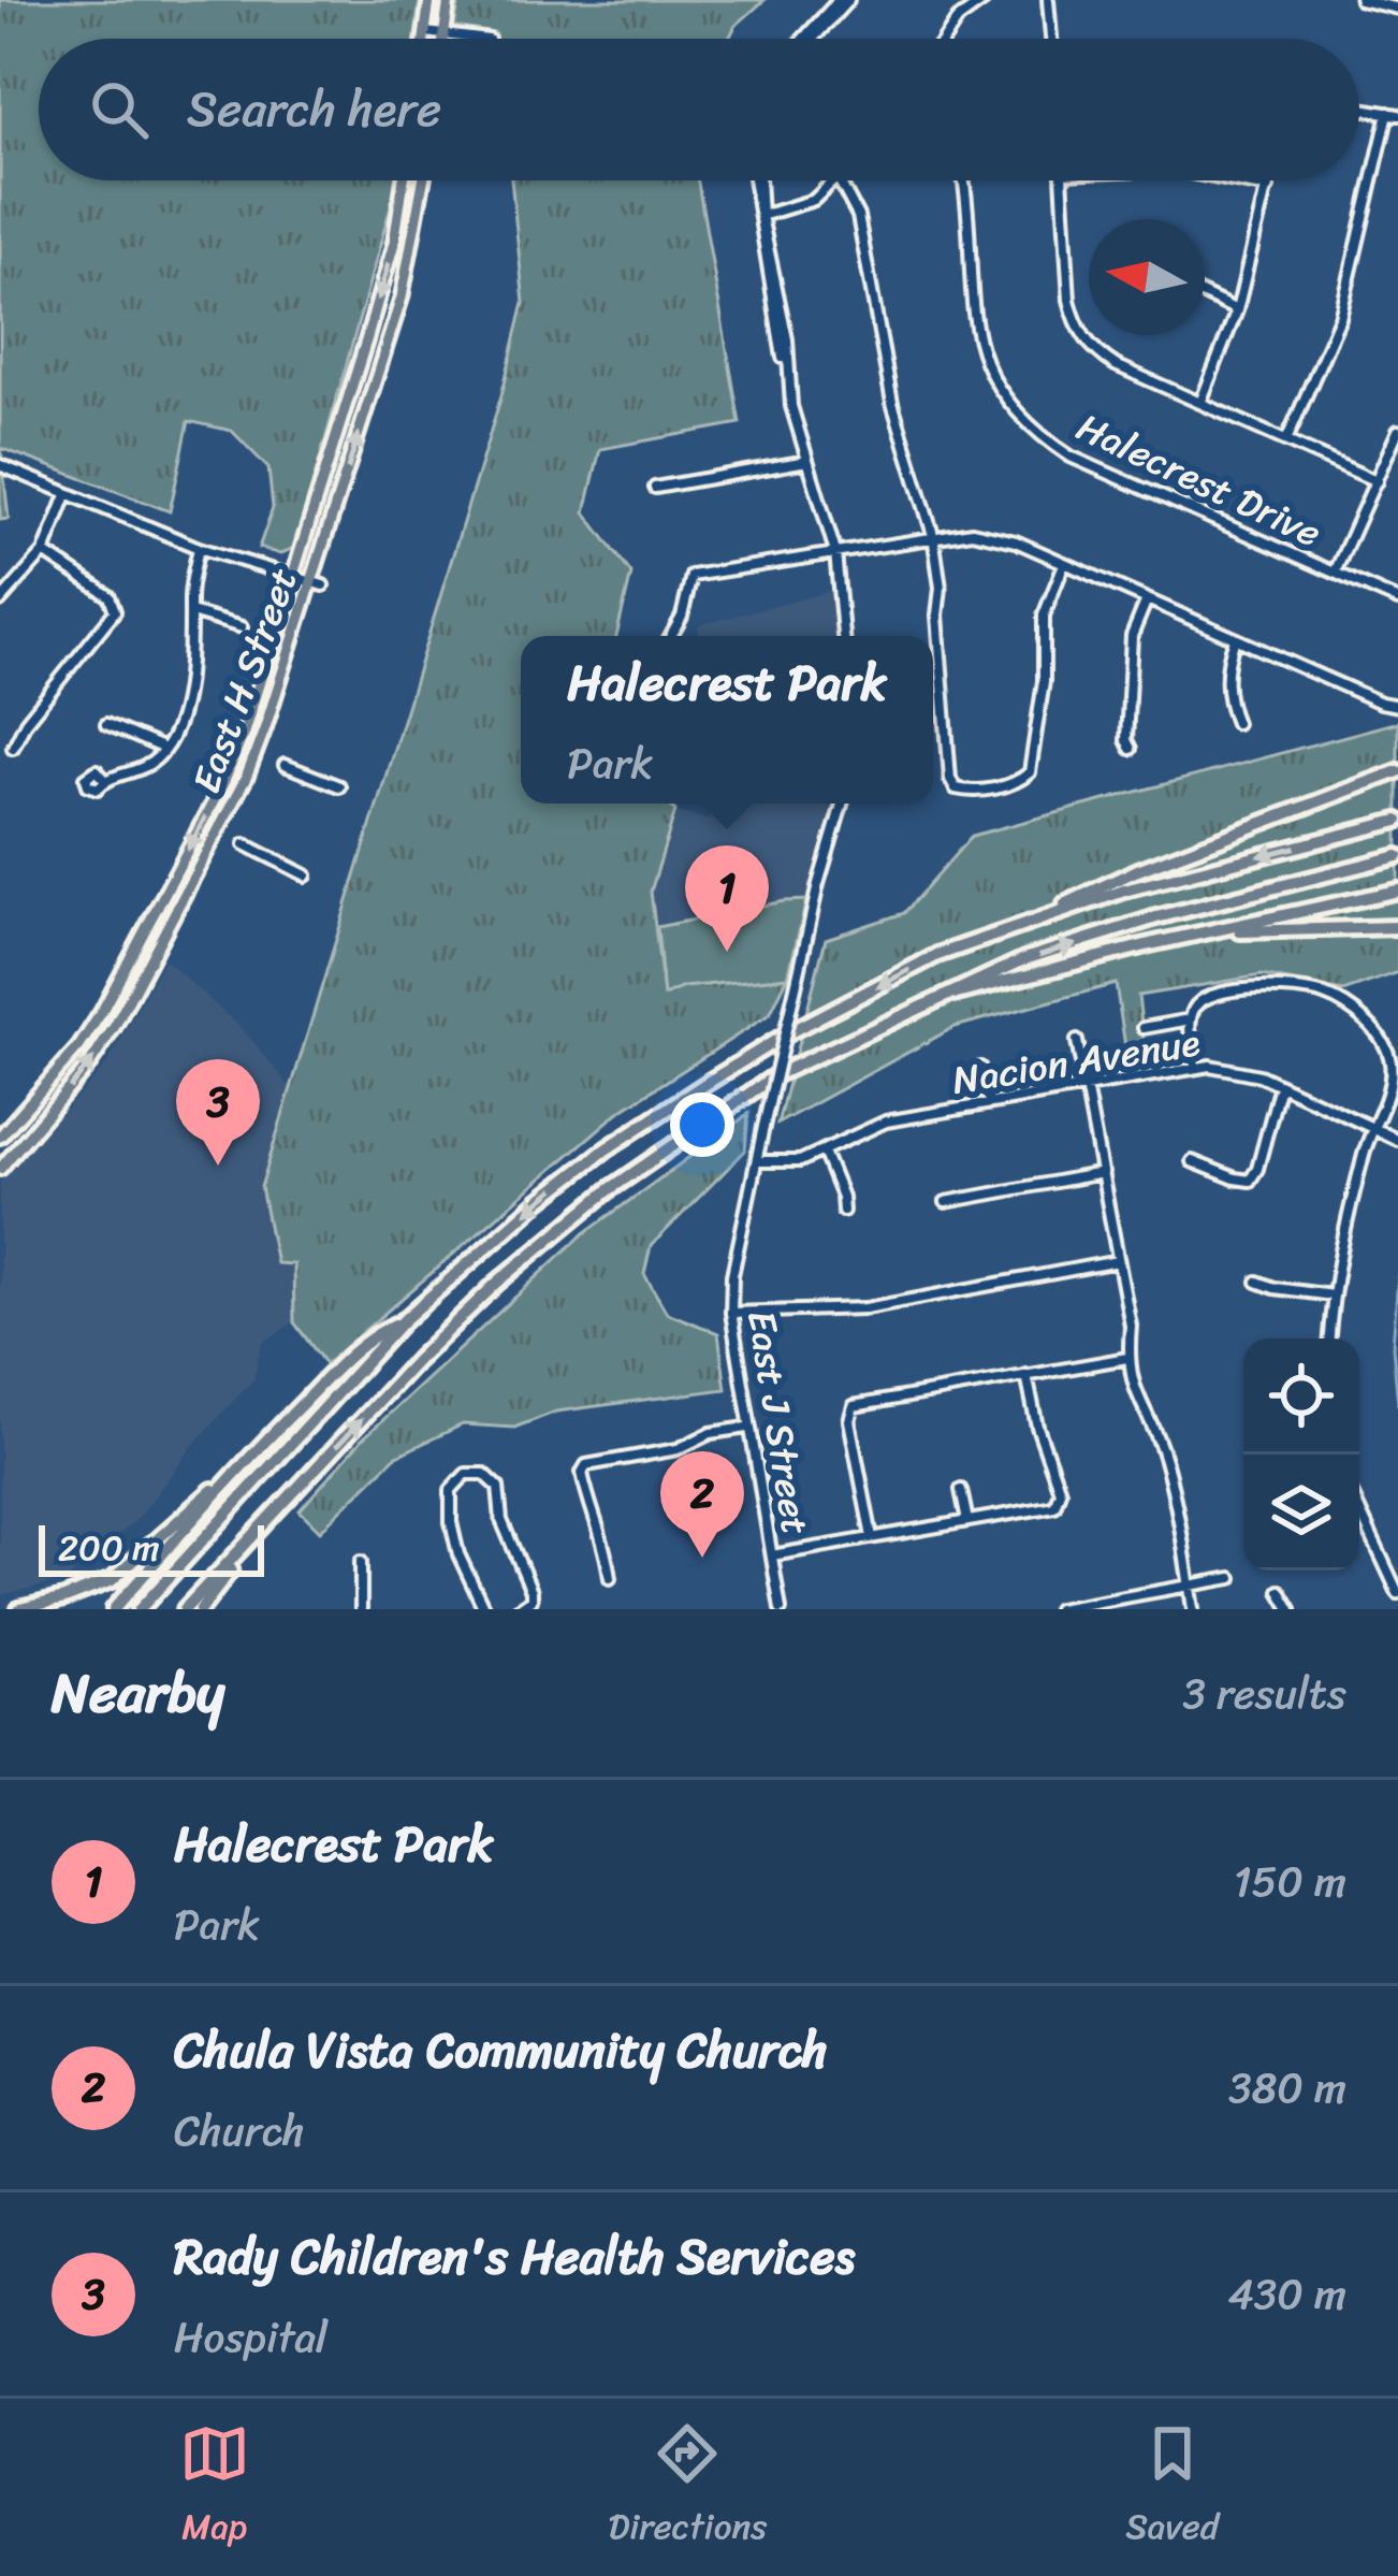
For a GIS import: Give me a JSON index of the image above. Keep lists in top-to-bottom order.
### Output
{
  "streets": {
    "main road": ["East H Street"],
    "street": ["Halecrest Drive", "Nacion Avenue", "East J Street"]
  },
  "crossings": [
    ["Nacion Avenue", "East J Street"]
  ],
  "scale_bar": "200 m",
  "north": "left",
  "page": {
    "search": "Search here",
    "popup": ["Halecrest Park", "Park"],
    "pins": ["1", "3", "2"],
    "scale": "200 m",
    "heading": ["Nearby", "3 results"],
    "list": [
      {
        "mark": "1",
        "name": "Halecrest Park",
        "note": "Park",
        "value": "150 m"
      },
      {
        "mark": "2",
        "name": "Chula Vista Community Church",
        "note": "Church",
        "value": "380 m"
      },
      {
        "mark": "3",
        "name": "Rady Children's Health Services",
        "note": "Hospital",
        "value": "430 m"
      }
    ],
    "nav": ["Map", "Directions", "Saved"]
  }
}
